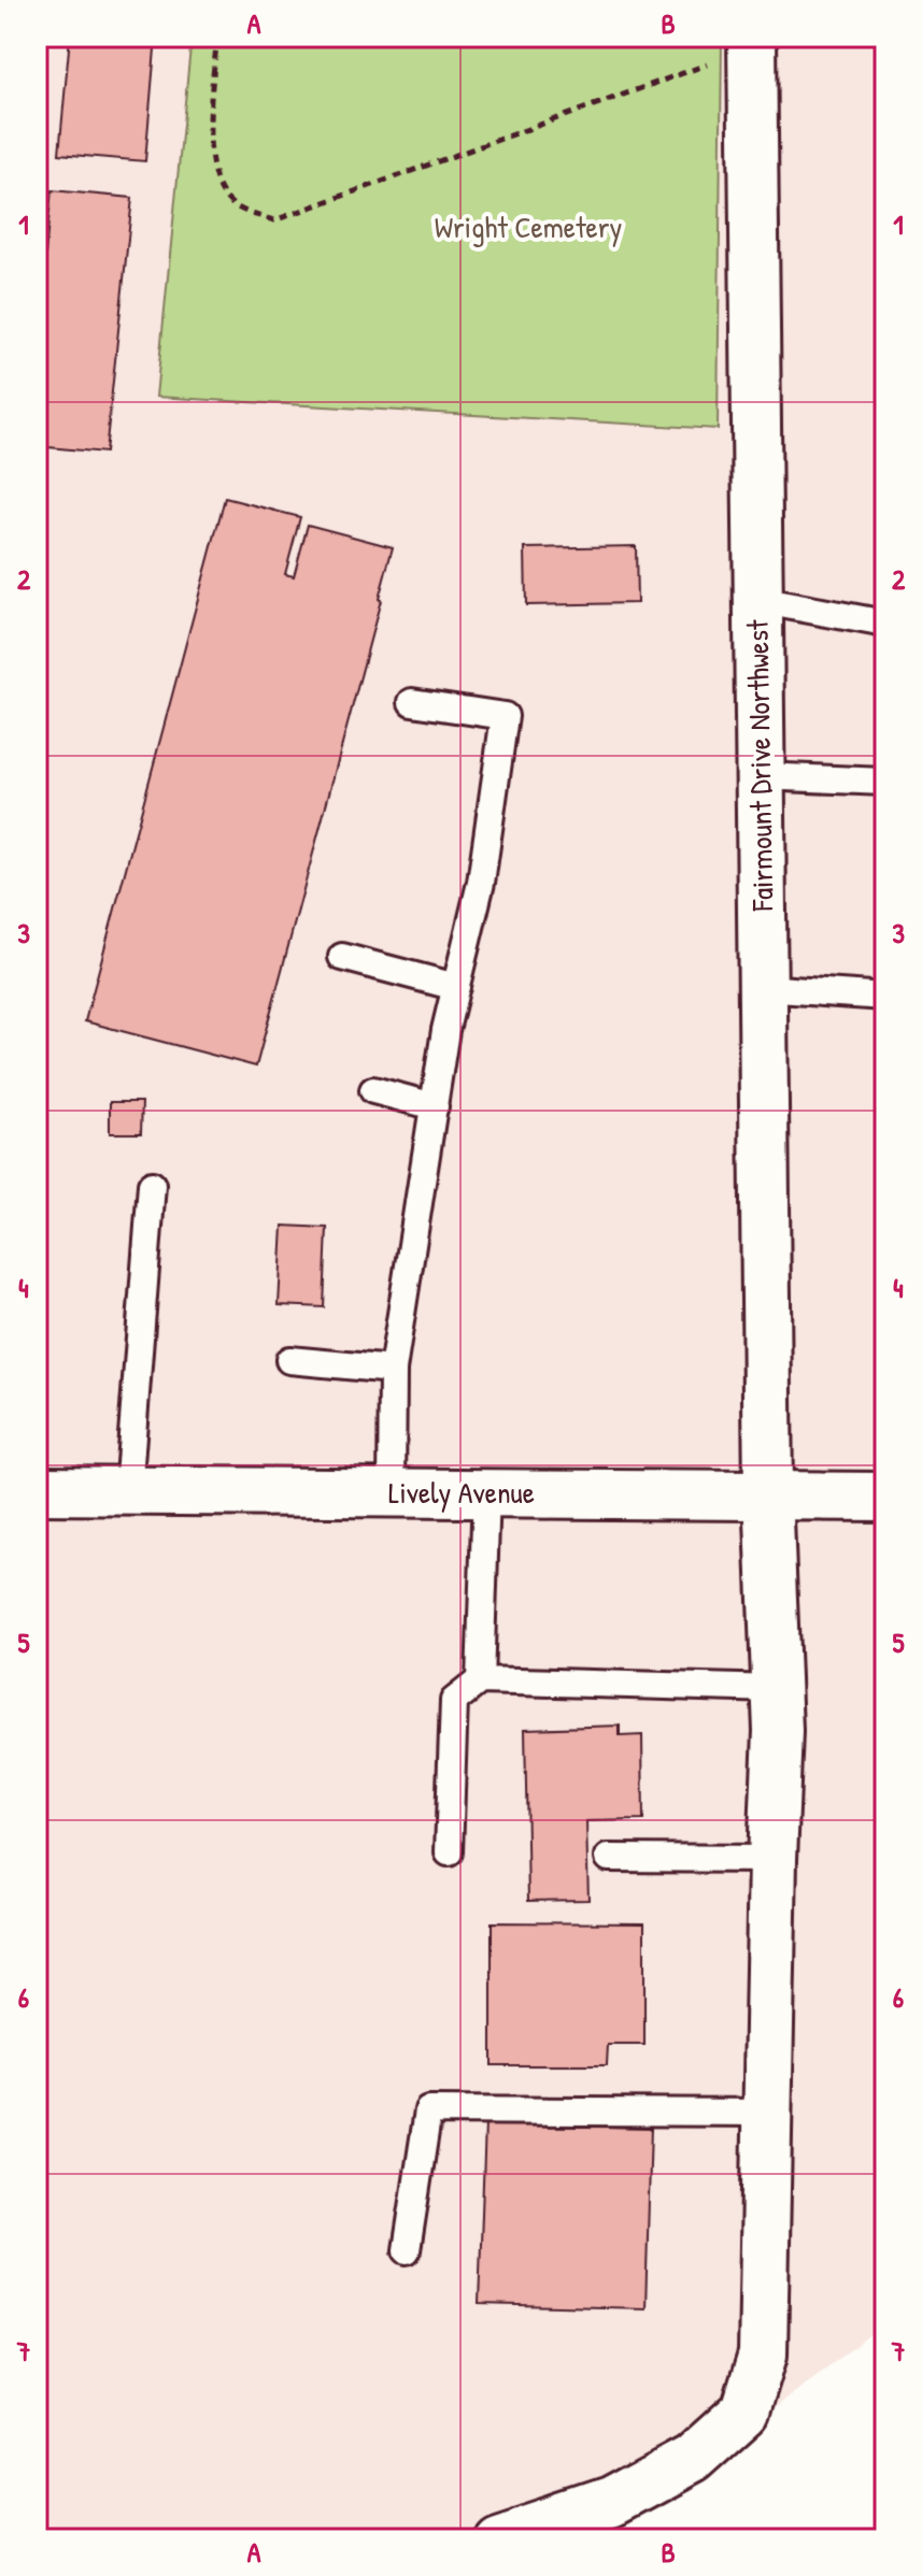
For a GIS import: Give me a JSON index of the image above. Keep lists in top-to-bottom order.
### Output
{
  "streets": {
    "street": ["Fairmount Drive Northwest", "Lively Avenue"]
  },
  "crossings": [
    ["Fairmount Drive Northwest", "Lively Avenue"]
  ],
  "parks": ["Wright Cemetery"],
  "grid": {
    "columns": ["A", "B"],
    "rows": [
      "1",
      "2",
      "3",
      "4",
      "5",
      "6",
      "7"
    ]
  }
}
